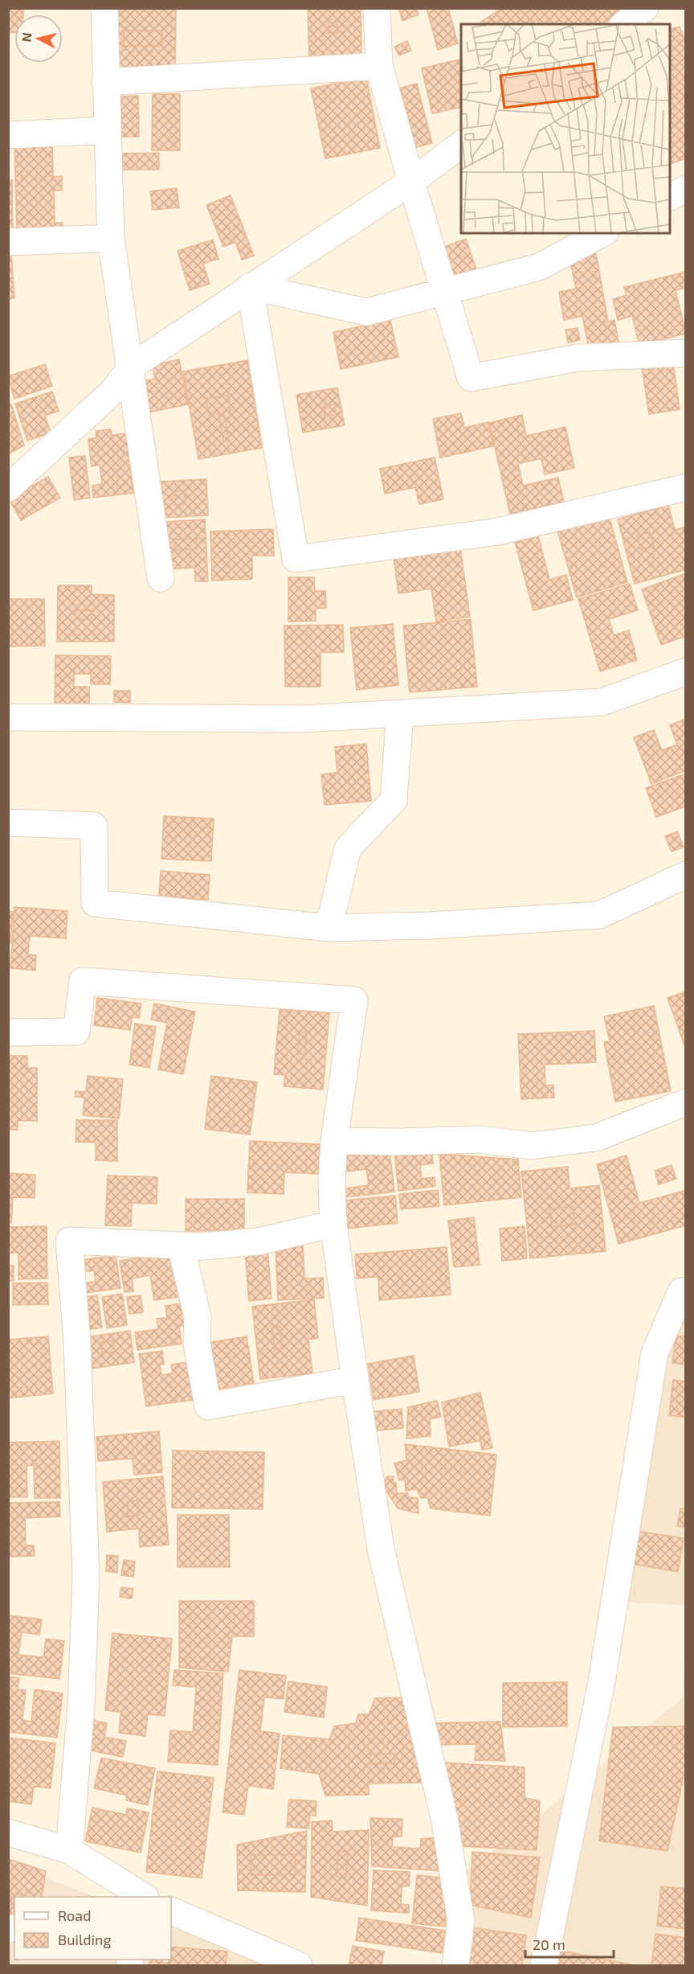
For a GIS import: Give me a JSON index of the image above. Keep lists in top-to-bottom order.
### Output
{
  "legend": ["Road", "Building"],
  "scale_bar": "20 m",
  "north": "left"
}
